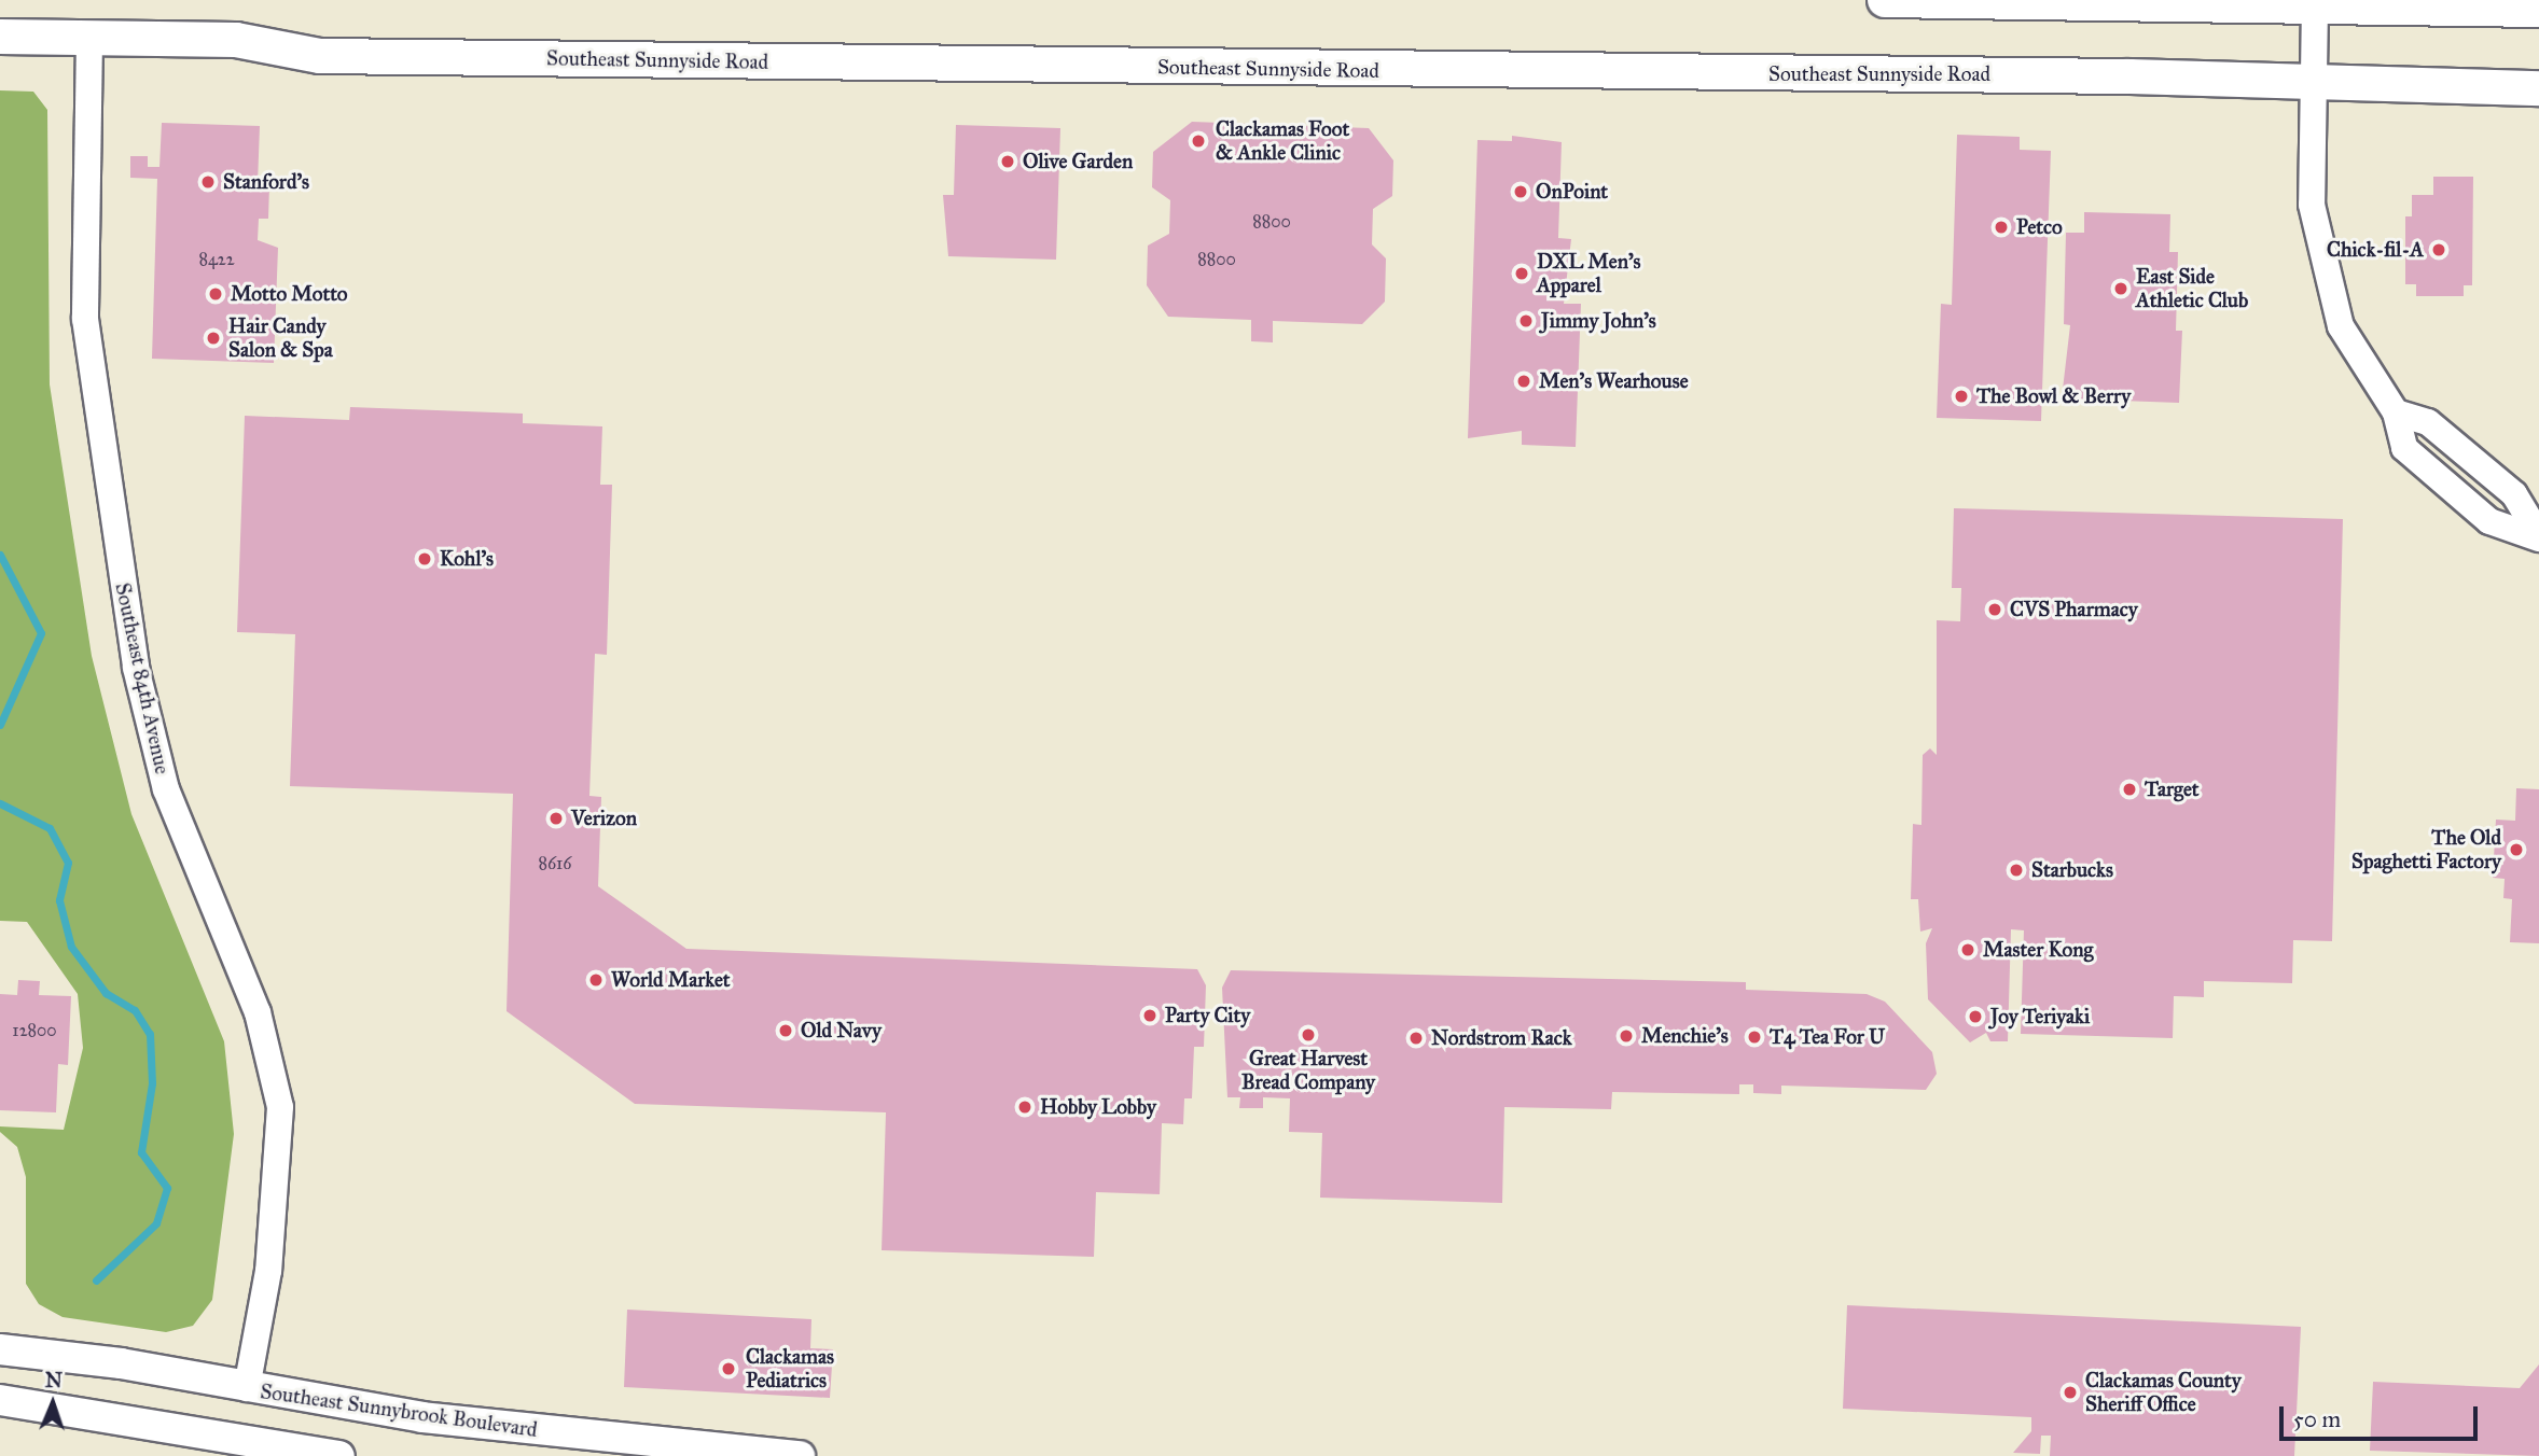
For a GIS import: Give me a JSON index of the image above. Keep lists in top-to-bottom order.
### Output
{
  "streets": {
    "main road": ["Southeast Sunnyside Road", "Southeast Sunnybrook Boulevard"],
    "street": ["Southeast 84th Avenue"]
  },
  "crossings": [
    ["Southeast Sunnyside Road", "Southeast 84th Avenue"],
    ["Southeast 84th Avenue", "Southeast Sunnybrook Boulevard"]
  ],
  "places": [
    "Clackamas Foot & Ankle Clinic",
    "Olive Garden",
    "Stanford's",
    "OnPoint",
    "Petco",
    "Chick-fil-A",
    "DXL Men's Apparel",
    "East Side Athletic Club",
    "Motto Motto",
    "Jimmy John's",
    "Hair Candy Salon & Spa",
    "Men's Wearhouse",
    "The Bowl & Berry",
    "Kohl's",
    "CVS Pharmacy",
    "Target",
    "Verizon",
    "The Old Spaghetti Factory",
    "Starbucks",
    "Master Kong",
    "World Market",
    "Party City",
    "Joy Teriyaki",
    "Old Navy",
    "Great Harvest Bread Company",
    "Menchie's",
    "T4 Tea For U",
    "Nordstrom Rack",
    "Hobby Lobby",
    "Clackamas Pediatrics",
    "Clackamas County Sheriff Office"
  ],
  "house_numbers": [
    "8800",
    "8422",
    "8800",
    "8616",
    "12800"
  ],
  "scale_bar": "50 m",
  "north": "top"
}
